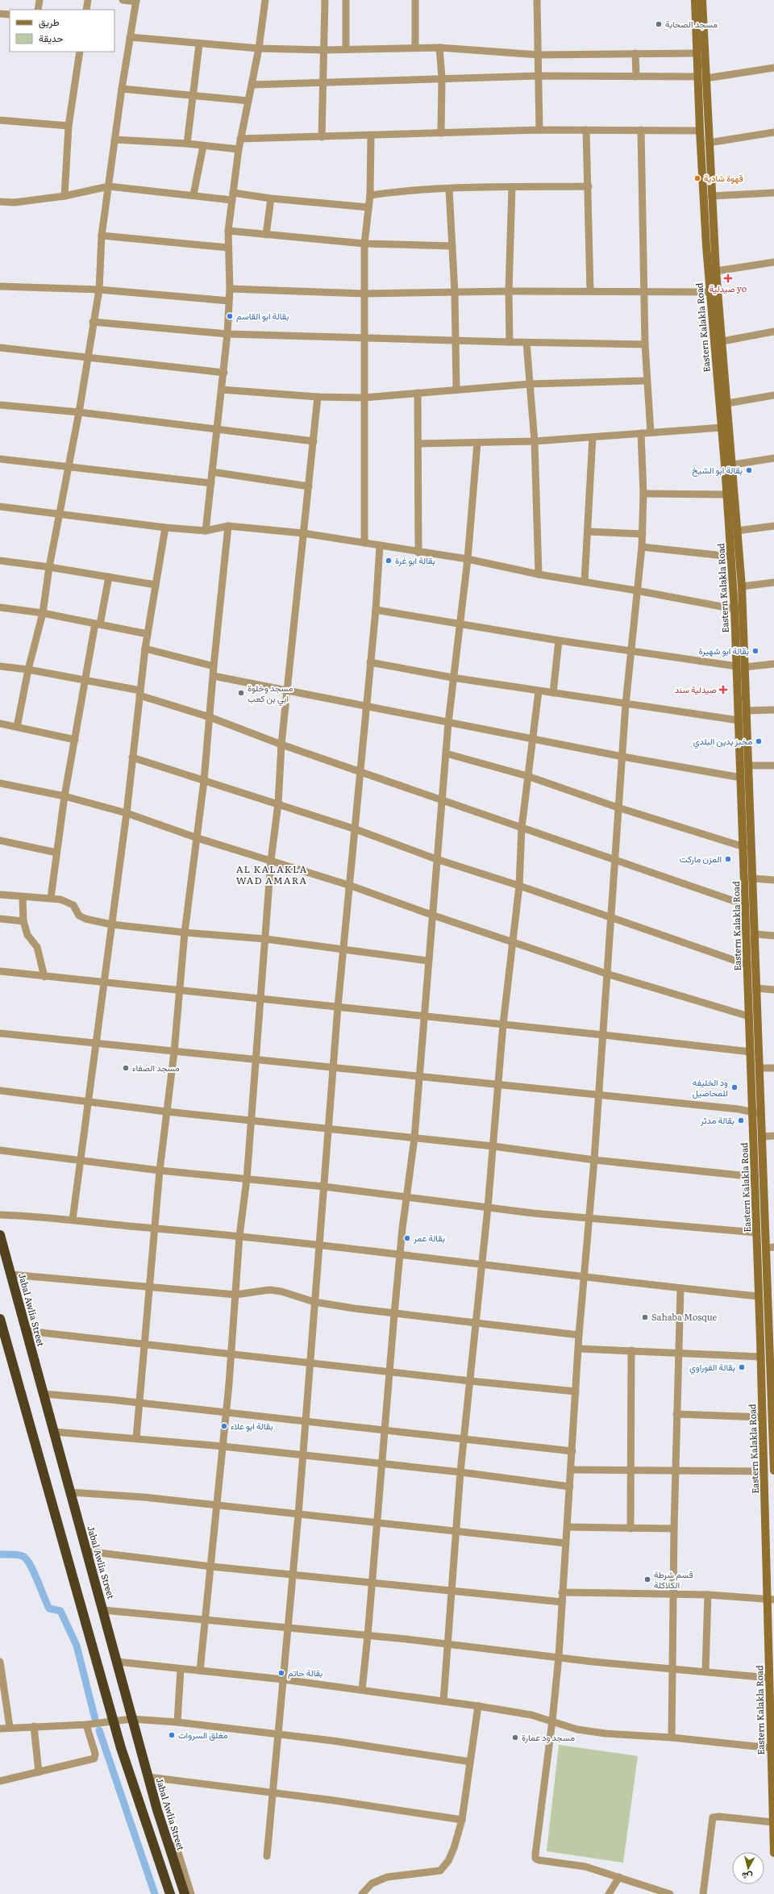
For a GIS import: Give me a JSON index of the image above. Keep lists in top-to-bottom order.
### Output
{
  "streets": {
    "highway": ["Jabal Awlia Street"],
    "street": ["Eastern Kalakla Road"]
  },
  "districts": ["AL KALAKLA WAD AMARA"],
  "places": {
    "other": [
      "مسجد الصحابة",
      "قهوة شادية",
      "بقالة ابو القاسم",
      "بقالة ابو الشيخ",
      "بقالة ابو غرة",
      "بقالة ابو شهيرة",
      "مسجد وخلوة ابي بن كعب",
      "مخبز بدين البلدي",
      "المزن ماركت",
      "مسجد الصفاء",
      "ود الخليفه للمحاصيل",
      "بقالة مدثر",
      "بقالة عمر",
      "Sahaba Mosque",
      "بقالة الفوراوي",
      "بقالة ابو علاء",
      "قسم شرطة الكلاكلة",
      "بقالة حاتم",
      "مغلق السروات",
      "مسجد ود عمارة"
    ],
    "health": ["صيدلية yo", "صيدلية سند"]
  },
  "legend": ["طريق", "حديقة"],
  "north": "bottom"
}
